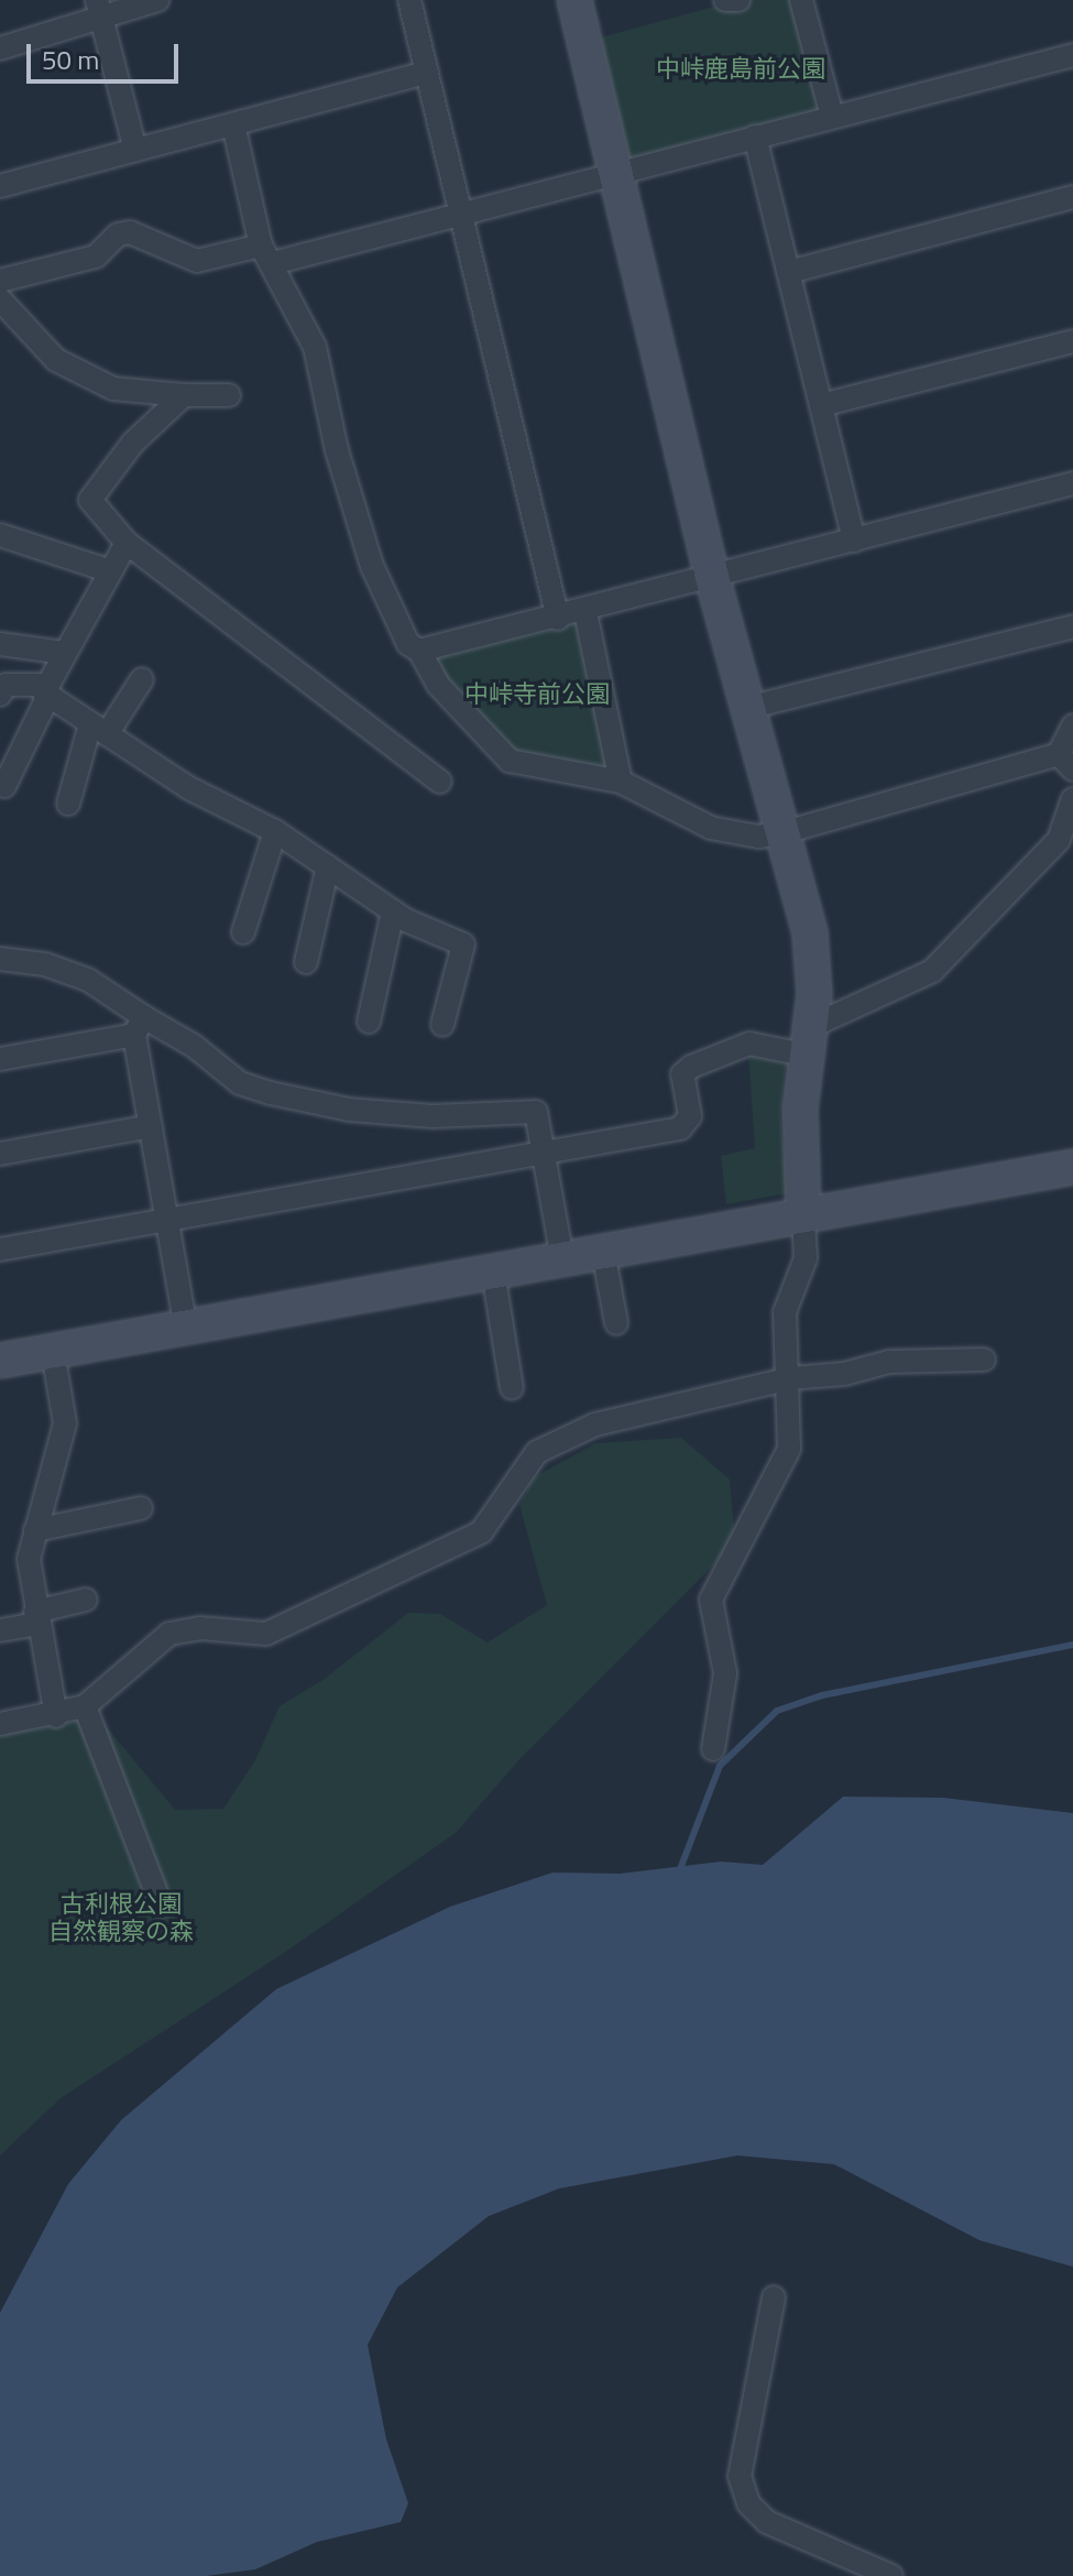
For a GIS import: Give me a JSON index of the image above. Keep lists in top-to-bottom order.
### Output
{
  "parks": ["中峠鹿島前公園", "中峠寺前公園", "古利根公園 自然観察の森"],
  "scale_bar": "50 m"
}
